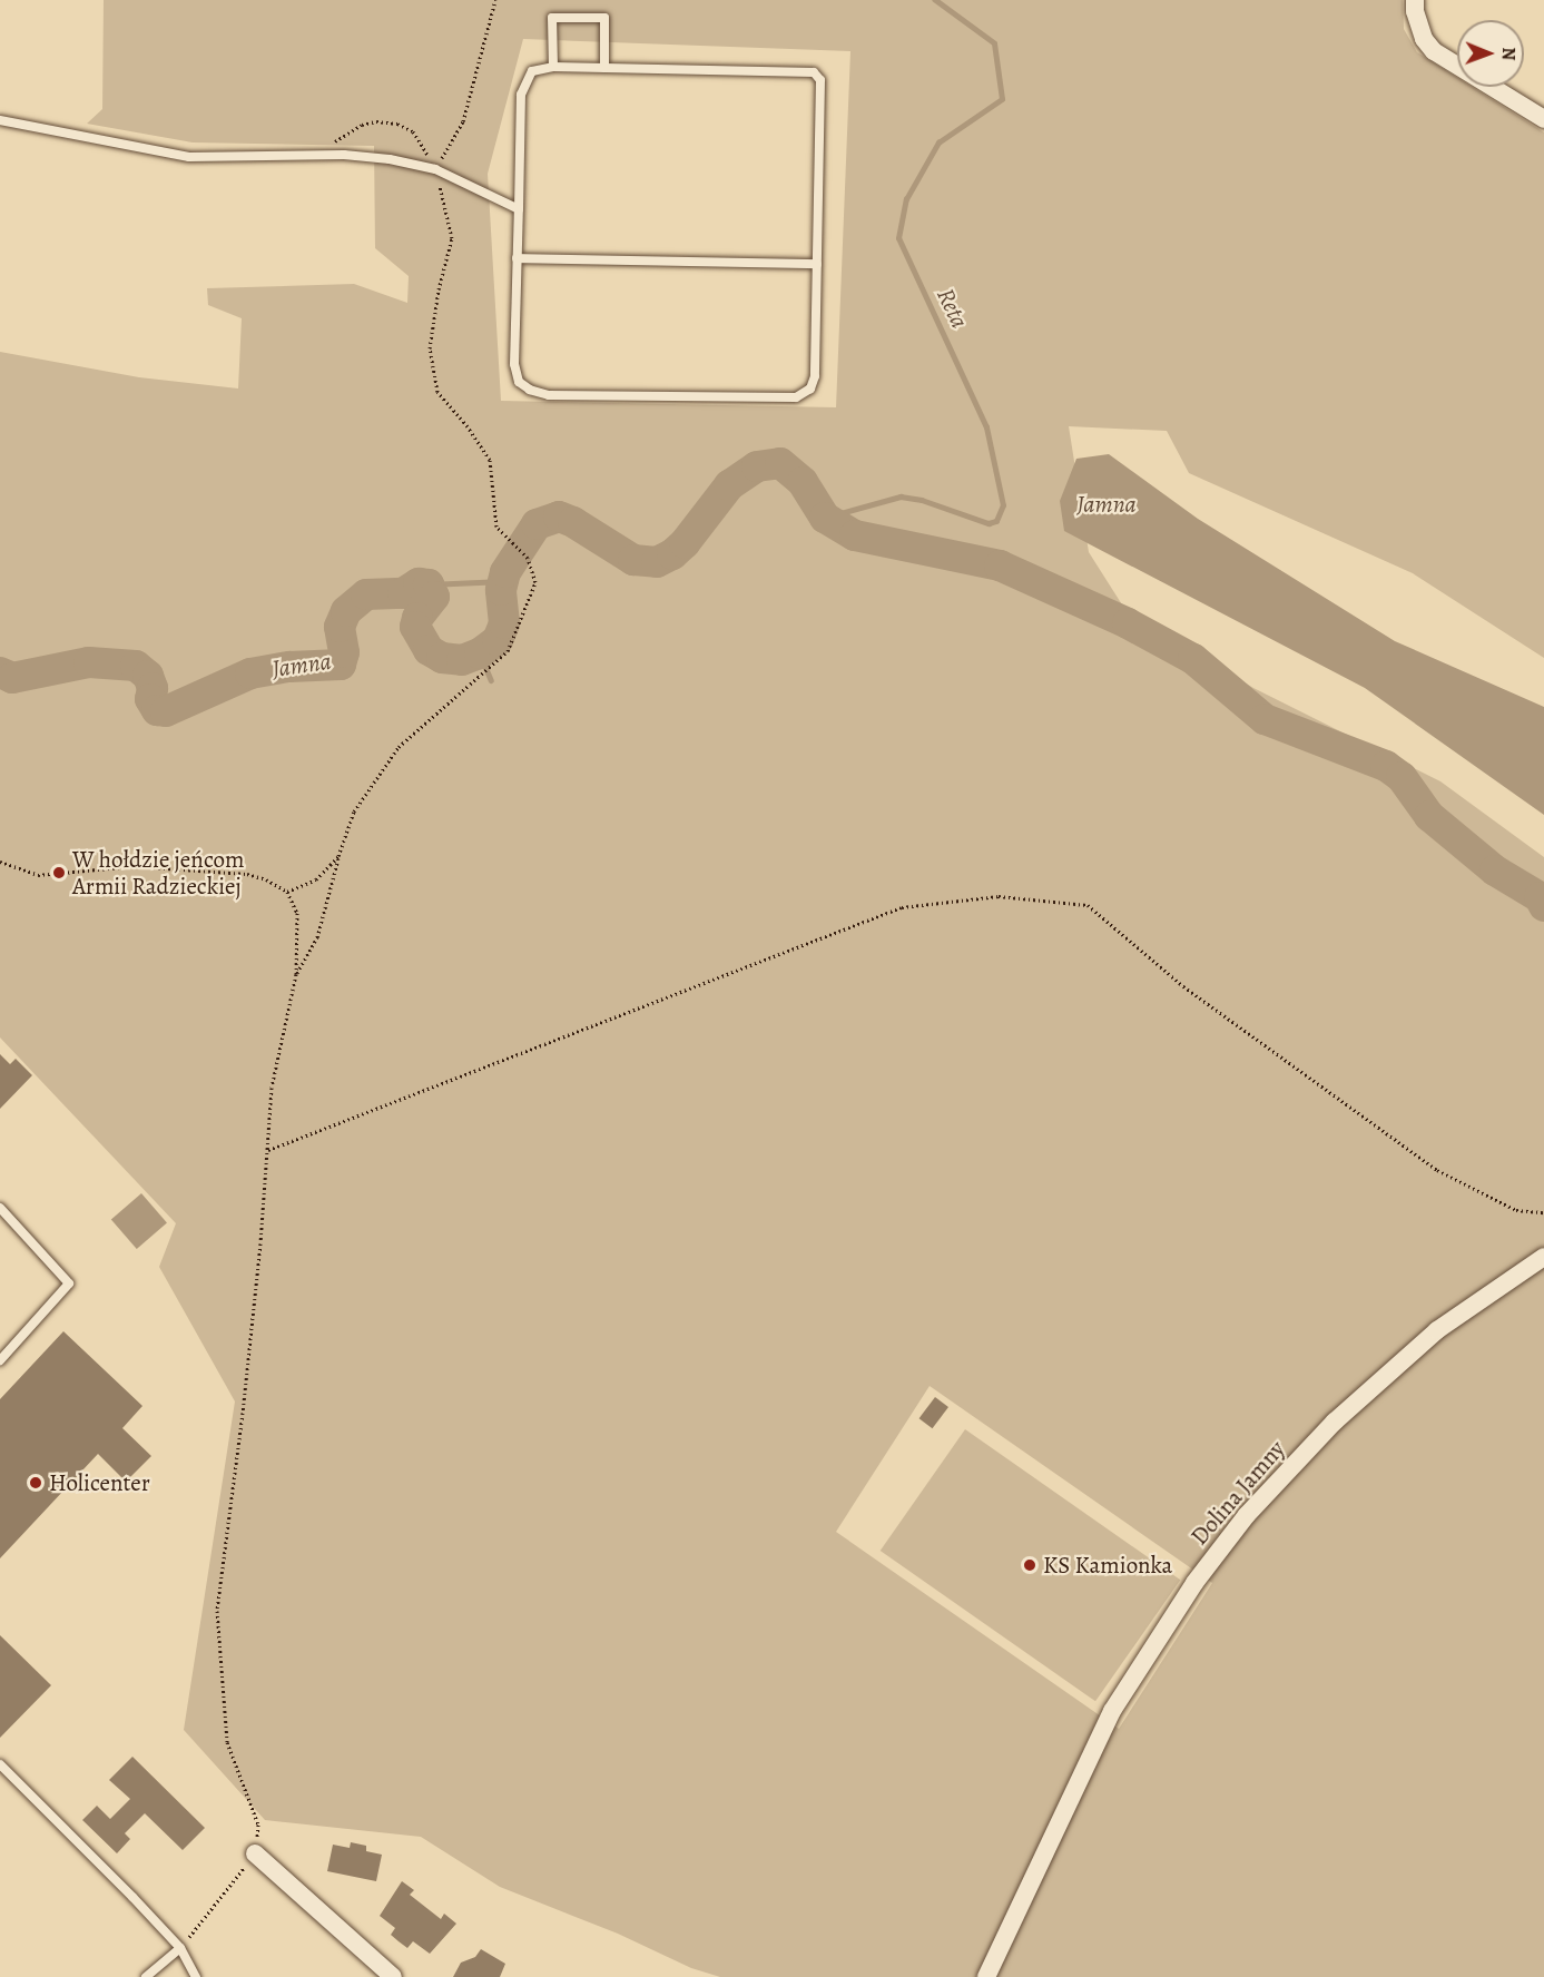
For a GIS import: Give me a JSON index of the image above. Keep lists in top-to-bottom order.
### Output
{
  "streets": {
    "street": ["Dolina Jamny"]
  },
  "water": ["Reta", "Jamna"],
  "places": ["W hołdzie jeńcom Armii Radzieckiej", "Holicenter", "KS Kamionka"],
  "north": "right"
}
